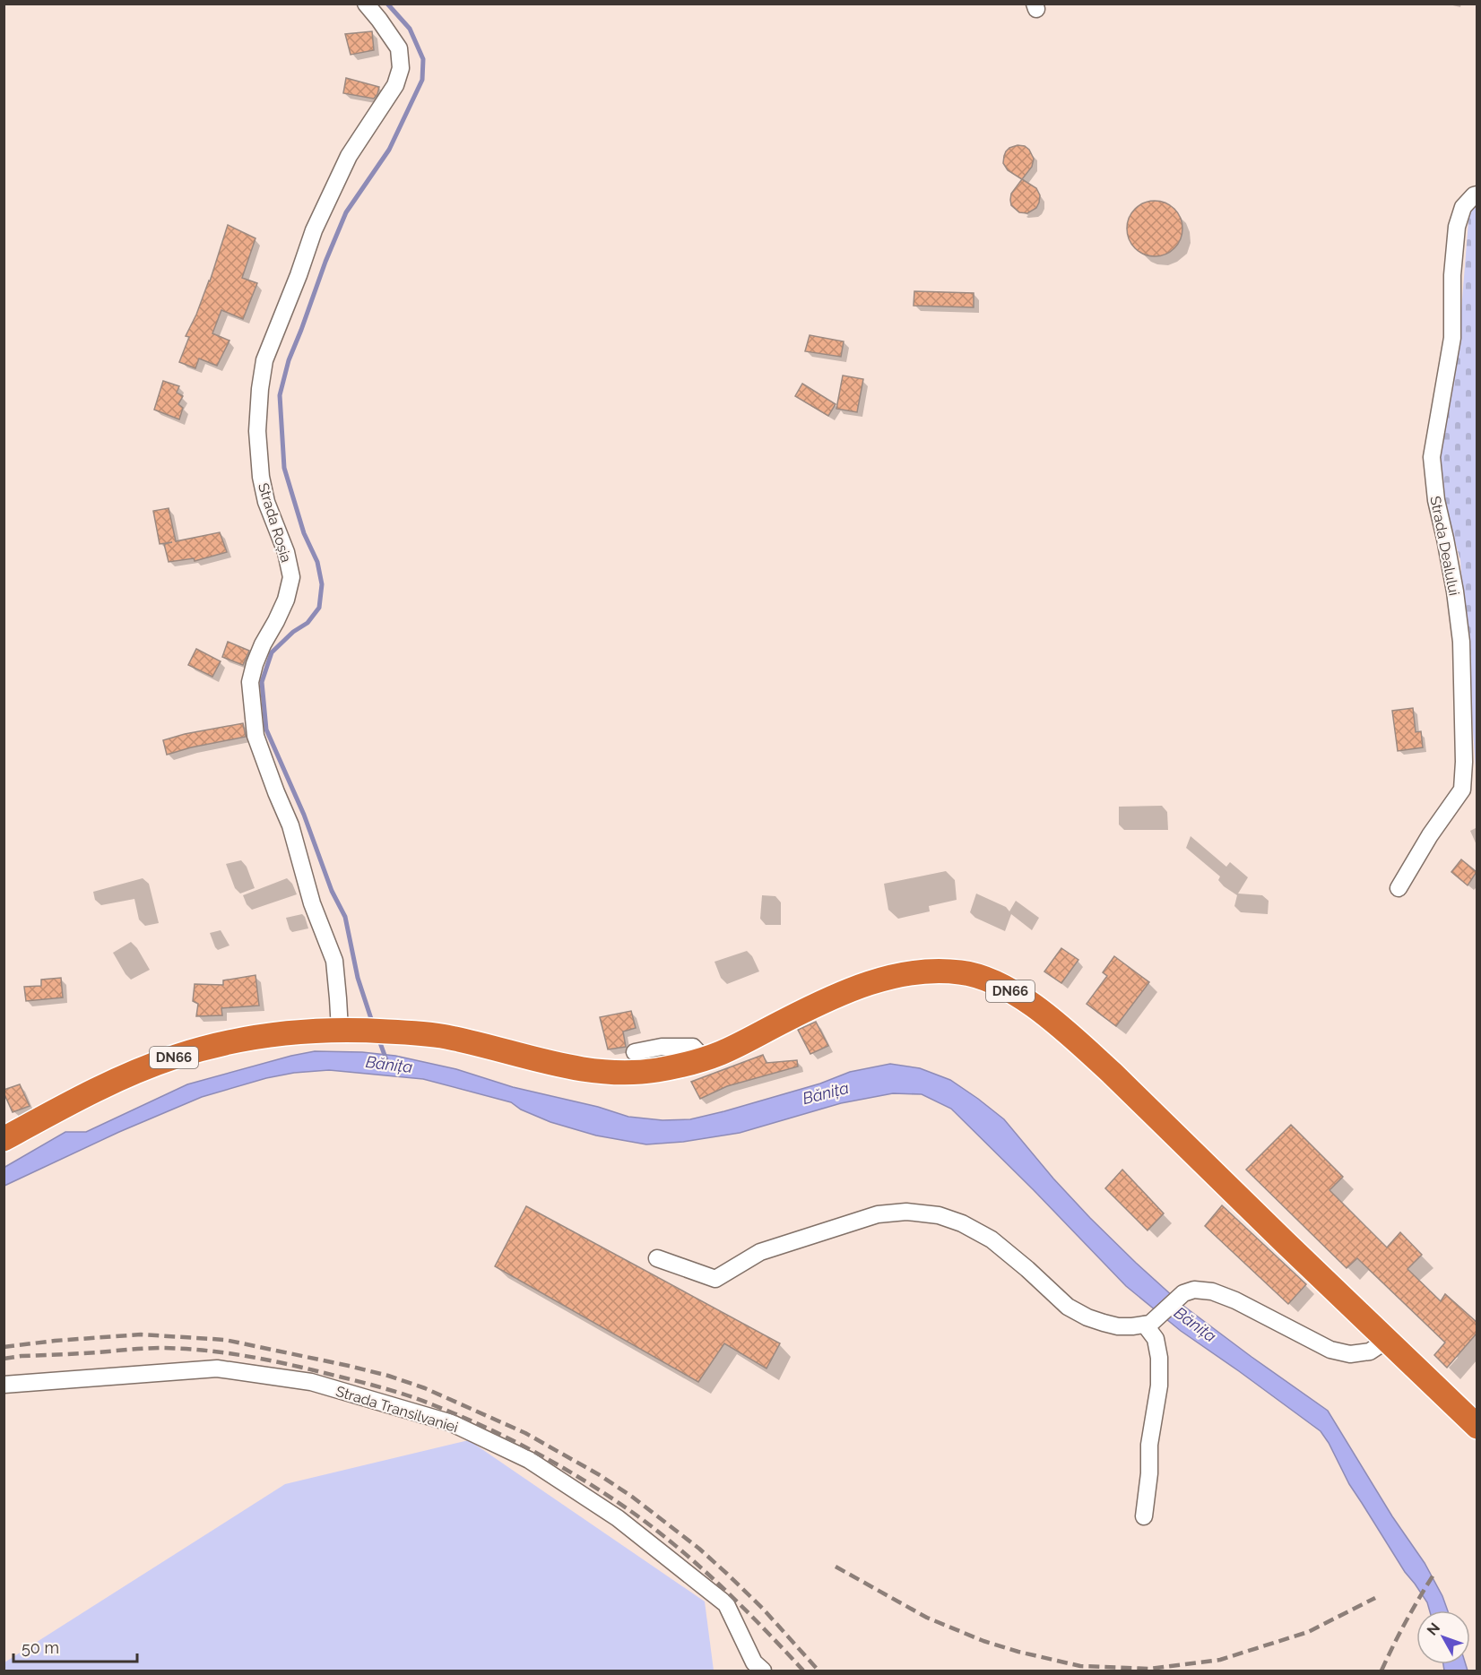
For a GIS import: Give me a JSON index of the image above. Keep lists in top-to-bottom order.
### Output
{
  "streets": {
    "highway": ["DN66"],
    "street": ["Strada Roșia", "Strada Dealului", "Strada Transilvaniei"]
  },
  "crossings": [
    ["Strada Roșia", "DN66"]
  ],
  "water": ["Bănița"],
  "scale_bar": "50 m",
  "north": "top left"
}
